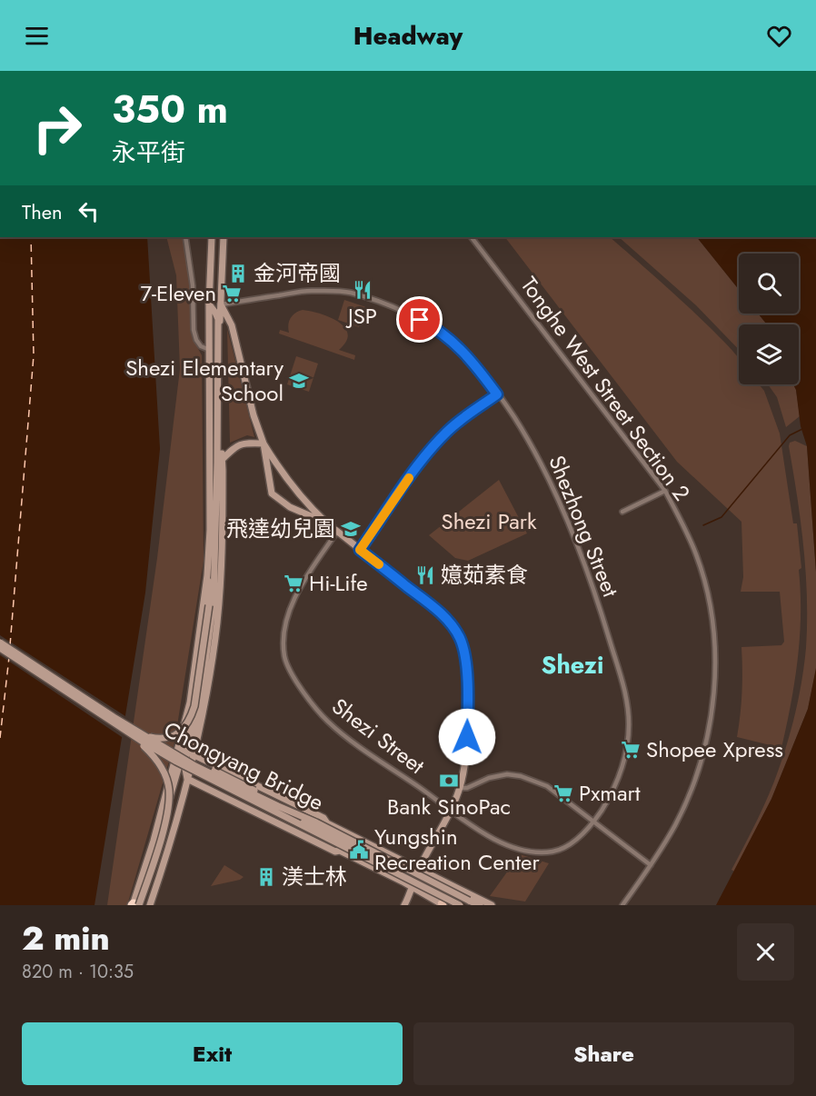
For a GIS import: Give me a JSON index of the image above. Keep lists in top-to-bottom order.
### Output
{
  "streets": {
    "main road": ["Chongyang Bridge"],
    "street": ["Tonghe West Street Section 2", "Shezhong Street", "Shezi Street"]
  },
  "crossings": [
    ["Shezhong Street", "Shezi Street"]
  ],
  "districts": ["Shezi"],
  "parks": ["Shezi Park"],
  "places": {
    "building": ["金河帝國", "渼士林"],
    "restaurant": ["JSP", "嬑茹素食"],
    "supermarket": [
      "7-Eleven",
      "Hi-Life",
      "Shopee Xpress",
      "Pxmart"
    ],
    "school or university": ["Shezi Elementary School", "飛達幼兒園"],
    "bank": ["Bank SinoPac"],
    "public building": ["Yungshin Recreation Center"]
  },
  "page": {
    "header": "Headway",
    "turn": ["350 m", "永平街"],
    "then": "Then",
    "heading": ["2 min", "820 m · 10:35"],
    "buttons": ["Exit", "Share"]
  }
}
